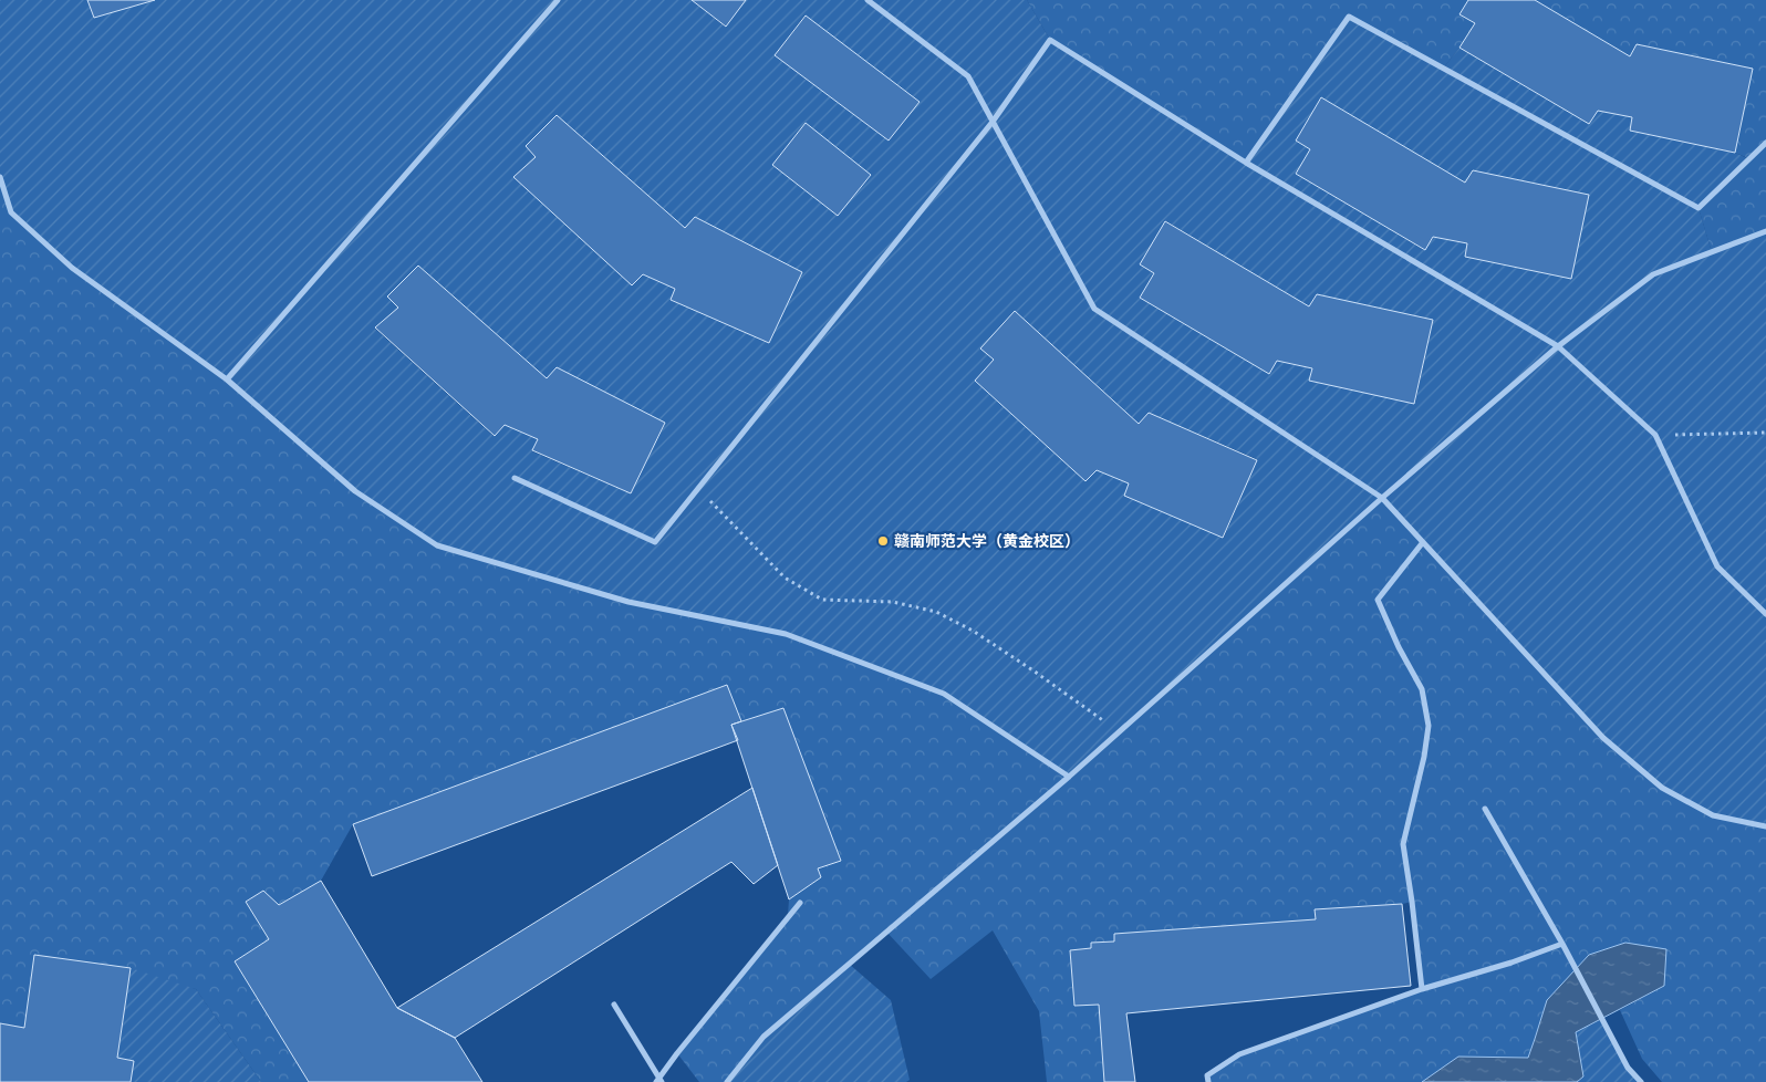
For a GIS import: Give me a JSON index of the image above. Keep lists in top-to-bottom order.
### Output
{
  "places": ["赣南师范大学（黄金校区）"]
}
